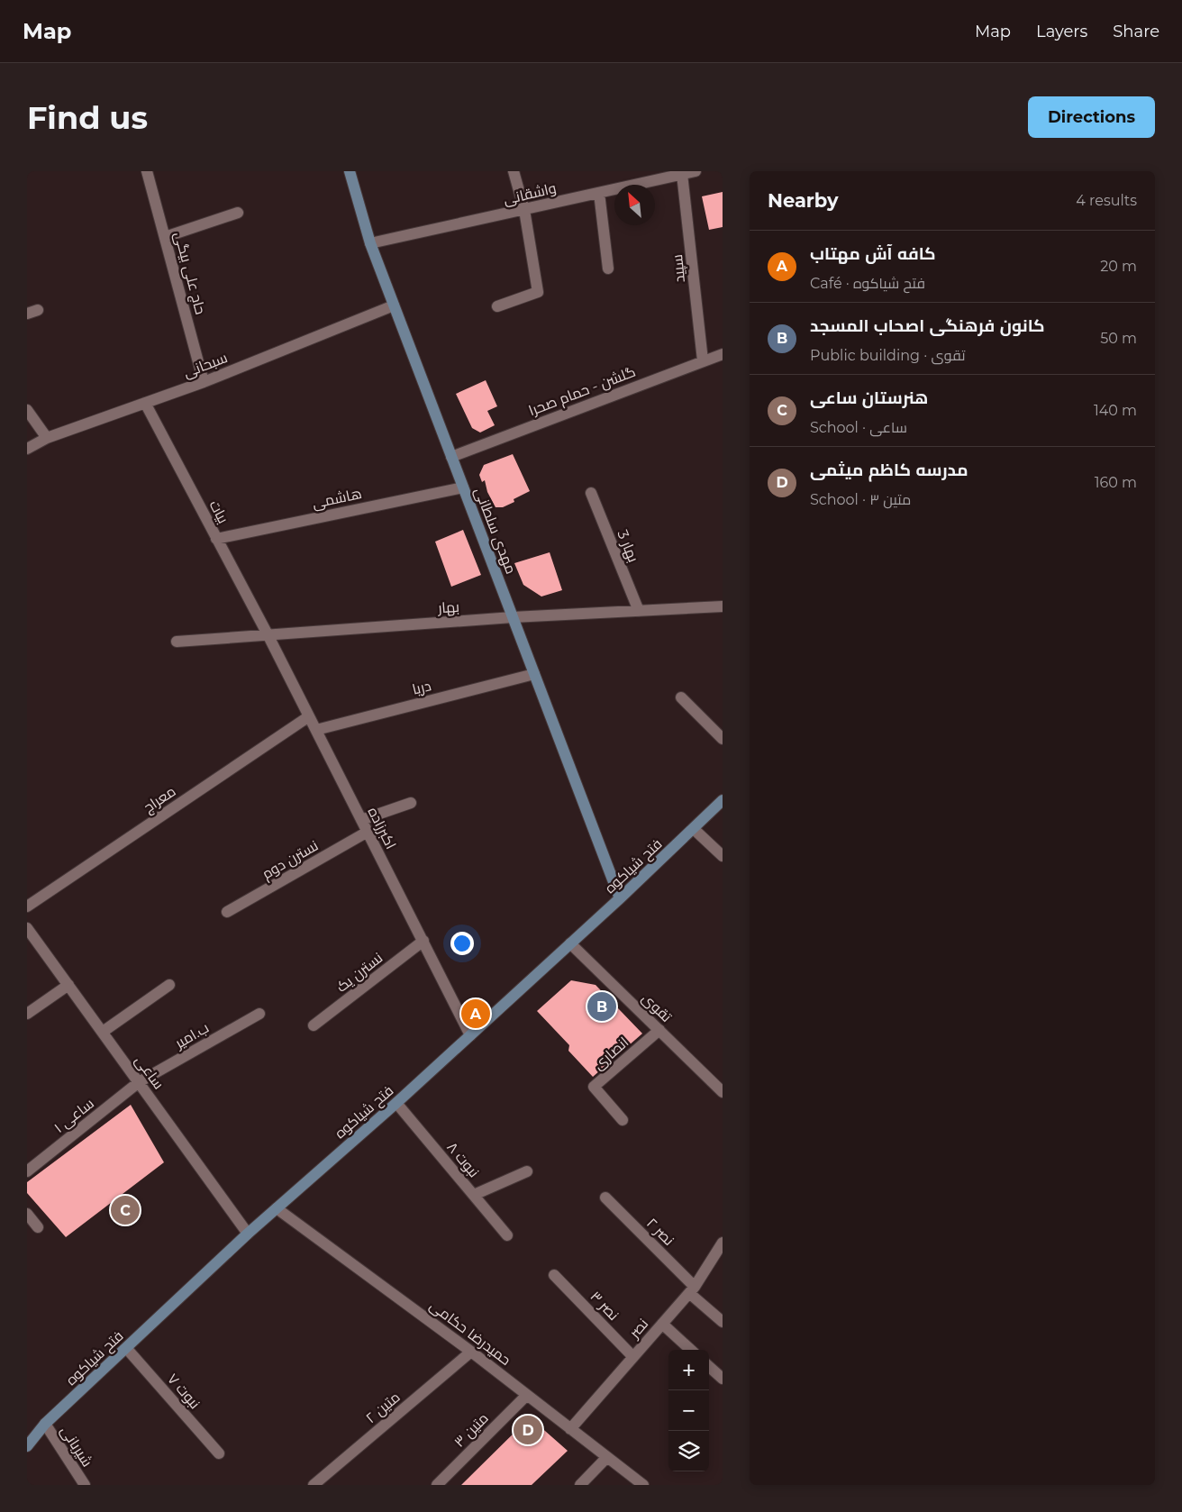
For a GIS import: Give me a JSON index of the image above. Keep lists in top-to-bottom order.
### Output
{
  "streets": {
    "street": [
      "واشقانی",
      "سپید",
      "حاج علی بیگی",
      "سبحانی",
      "گلشن - حمام صحرا",
      "هاشمی",
      "بیات",
      "مهدی سلطانی",
      "بهار 3",
      "بهار",
      "دریا",
      "معراج",
      "اکبرزاده",
      "نسترن دوم",
      "فتح شیاکوه",
      "نسترن یک",
      "تقوی",
      "ب.امیر",
      "انصاری",
      "ساعی",
      "ساعی ۱",
      "نبوت ۸",
      "نصر ۲",
      "نصر ۳",
      "نصر",
      "حمیدرضا حکامی",
      "نبوت ۷",
      "متین ۲",
      "متین ۳",
      "شیربانی"
    ]
  },
  "crossings": [
    ["واشقانی", "سپید"],
    ["واشقانی", "مهدی سلطانی"],
    ["سپید", "گلشن - حمام صحرا"],
    ["حاج علی بیگی", "سبحانی"],
    ["سبحانی", "بیات"],
    ["سبحانی", "مهدی سلطانی"],
    ["گلشن - حمام صحرا", "مهدی سلطانی"],
    ["هاشمی", "بیات"],
    ["هاشمی", "مهدی سلطانی"],
    ["بیات", "بهار"],
    ["بیات", "اکبرزاده"],
    ["مهدی سلطانی", "بهار"],
    ["مهدی سلطانی", "دریا"],
    ["مهدی سلطانی", "فتح شیاکوه"],
    ["بهار 3", "بهار"],
    ["بهار", "اکبرزاده"],
    ["دریا", "اکبرزاده"],
    ["معراج", "اکبرزاده"],
    ["اکبرزاده", "نسترن دوم"],
    ["اکبرزاده", "فتح شیاکوه"],
    ["اکبرزاده", "نسترن یک"],
    ["فتح شیاکوه", "تقوی"],
    ["فتح شیاکوه", "ساعی"],
    ["فتح شیاکوه", "نبوت ۸"],
    ["فتح شیاکوه", "حمیدرضا حکامی"],
    ["فتح شیاکوه", "نبوت ۷"],
    ["فتح شیاکوه", "شیربانی"],
    ["تقوی", "انصاری"],
    ["ب.امیر", "ساعی"],
    ["ب.امیر", "ساعی ۱"],
    ["ساعی", "ساعی ۱"],
    ["نصر ۲", "نصر"],
    ["نصر ۳", "نصر"],
    ["نصر", "حمیدرضا حکامی"],
    ["حمیدرضا حکامی", "متین ۲"],
    ["حمیدرضا حکامی", "متین ۳"]
  ],
  "north": "top left",
  "page": {
    "header": "Map",
    "nav": ["Map", "Layers", "Share"],
    "buttons": "Directions",
    "title": "Find us",
    "heading": ["Nearby", "4 results"],
    "list": [
      {
        "mark": "A",
        "name": "کافه آش مهتاب",
        "note": "Café · فتح شیاکوه",
        "value": "20 m"
      },
      {
        "mark": "B",
        "name": "کانون فرهنگی اصحاب المسجد",
        "note": "Public building · تقوی",
        "value": "50 m"
      },
      {
        "mark": "C",
        "name": "هنرستان ساعی",
        "note": "School · ساعی",
        "value": "140 m"
      },
      {
        "mark": "D",
        "name": "مدرسه كاظم ميثمى",
        "note": "School · متین ۳",
        "value": "160 m"
      }
    ],
    "pins": [
      "B",
      "A",
      "C",
      "D"
    ],
    "map_buttons": ["+", "−"]
  }
}
